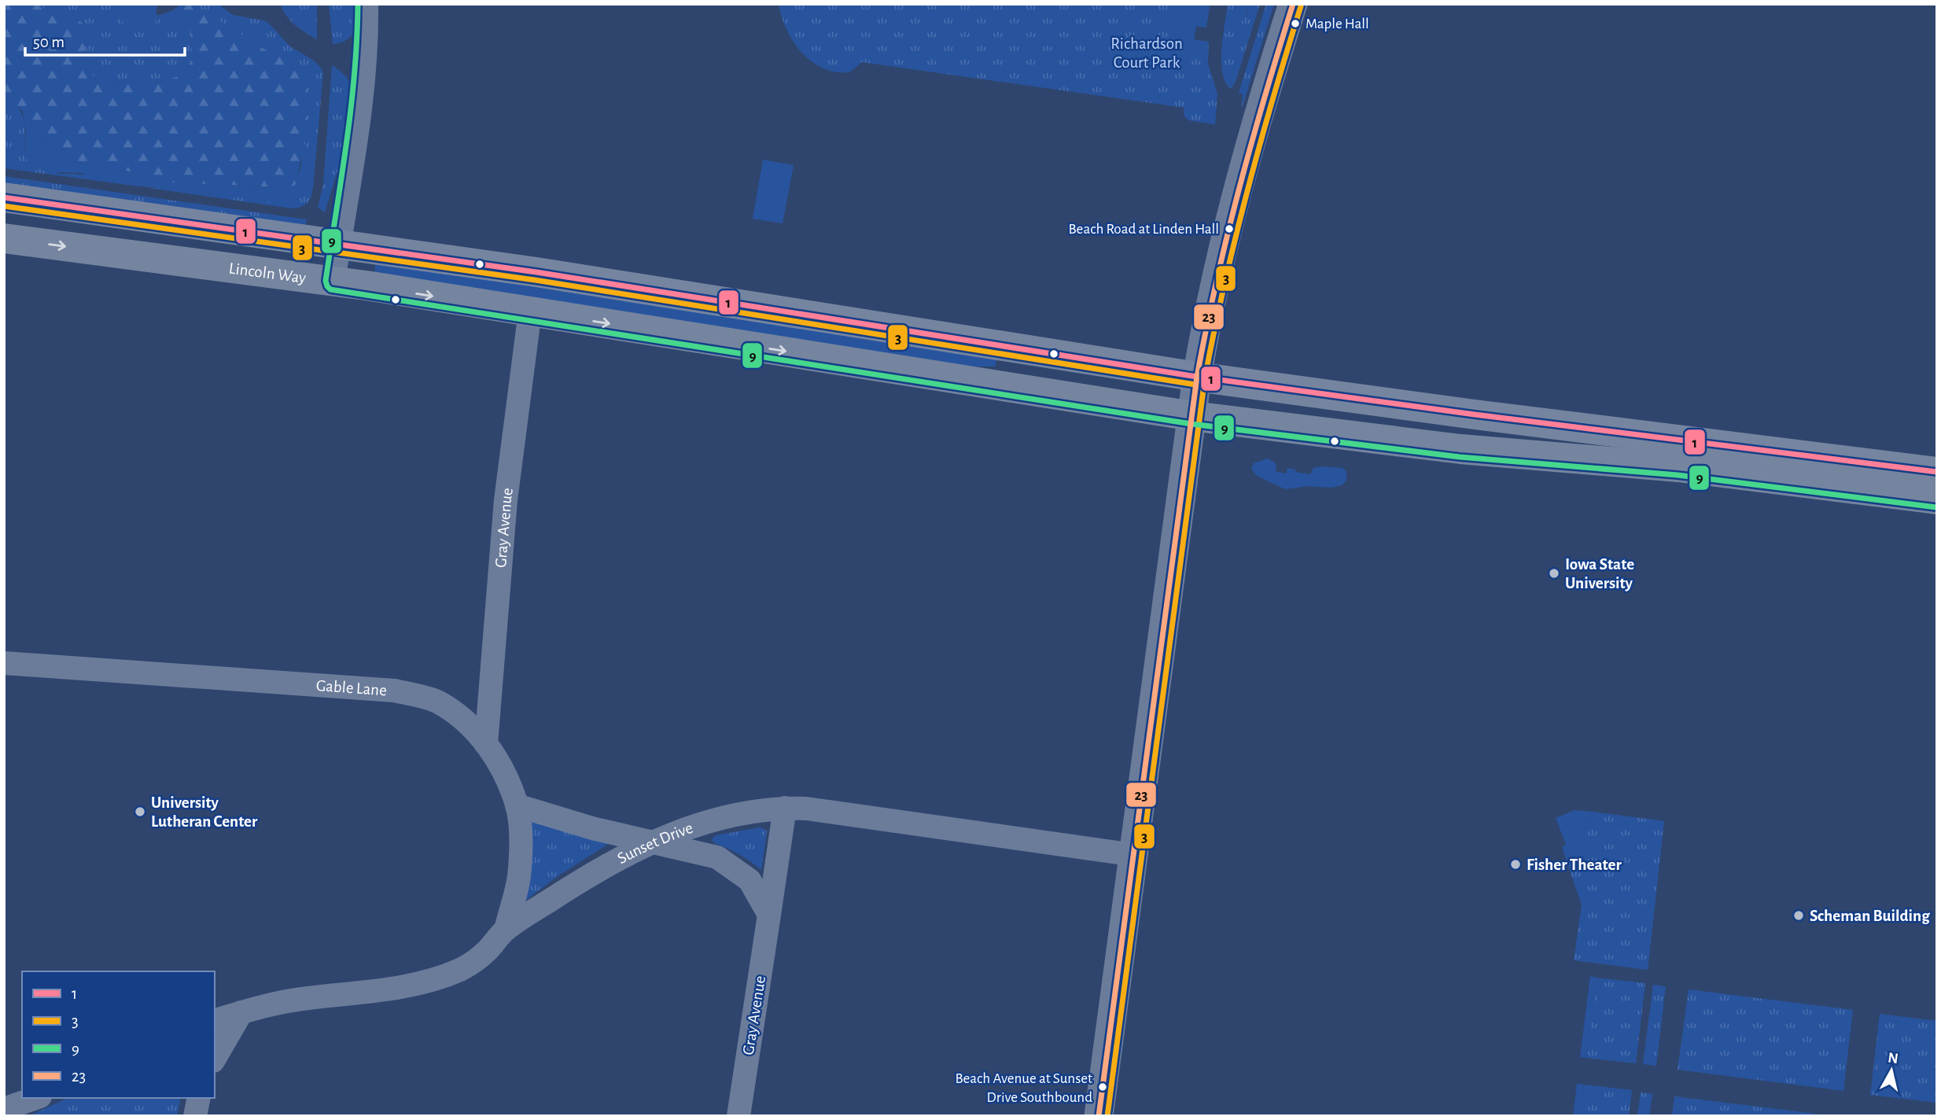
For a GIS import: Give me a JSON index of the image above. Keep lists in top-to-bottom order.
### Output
{
  "streets": {
    "main road": ["Lincoln Way"],
    "street": ["Gray Avenue", "Gable Lane", "Sunset Drive"]
  },
  "crossings": [
    ["Lincoln Way", "Gray Avenue"],
    ["Gray Avenue", "Gable Lane"],
    ["Gray Avenue", "Sunset Drive"],
    ["Gable Lane", "Sunset Drive"]
  ],
  "parks": ["Richardson Court Park"],
  "places": [
    "Maple Hall",
    "Beach Road at Linden Hall",
    "Iowa State University",
    "University Lutheran Center",
    "Fisher Theater",
    "Scheman Building",
    "Beach Avenue at Sunset Drive Southbound"
  ],
  "lines": [
    "transit line 9",
    "transit line 23",
    "transit line 3",
    "transit line 1"
  ],
  "legend": [
    "1",
    "3",
    "9",
    "23"
  ],
  "scale_bar": "50 m",
  "north": "top"
}
